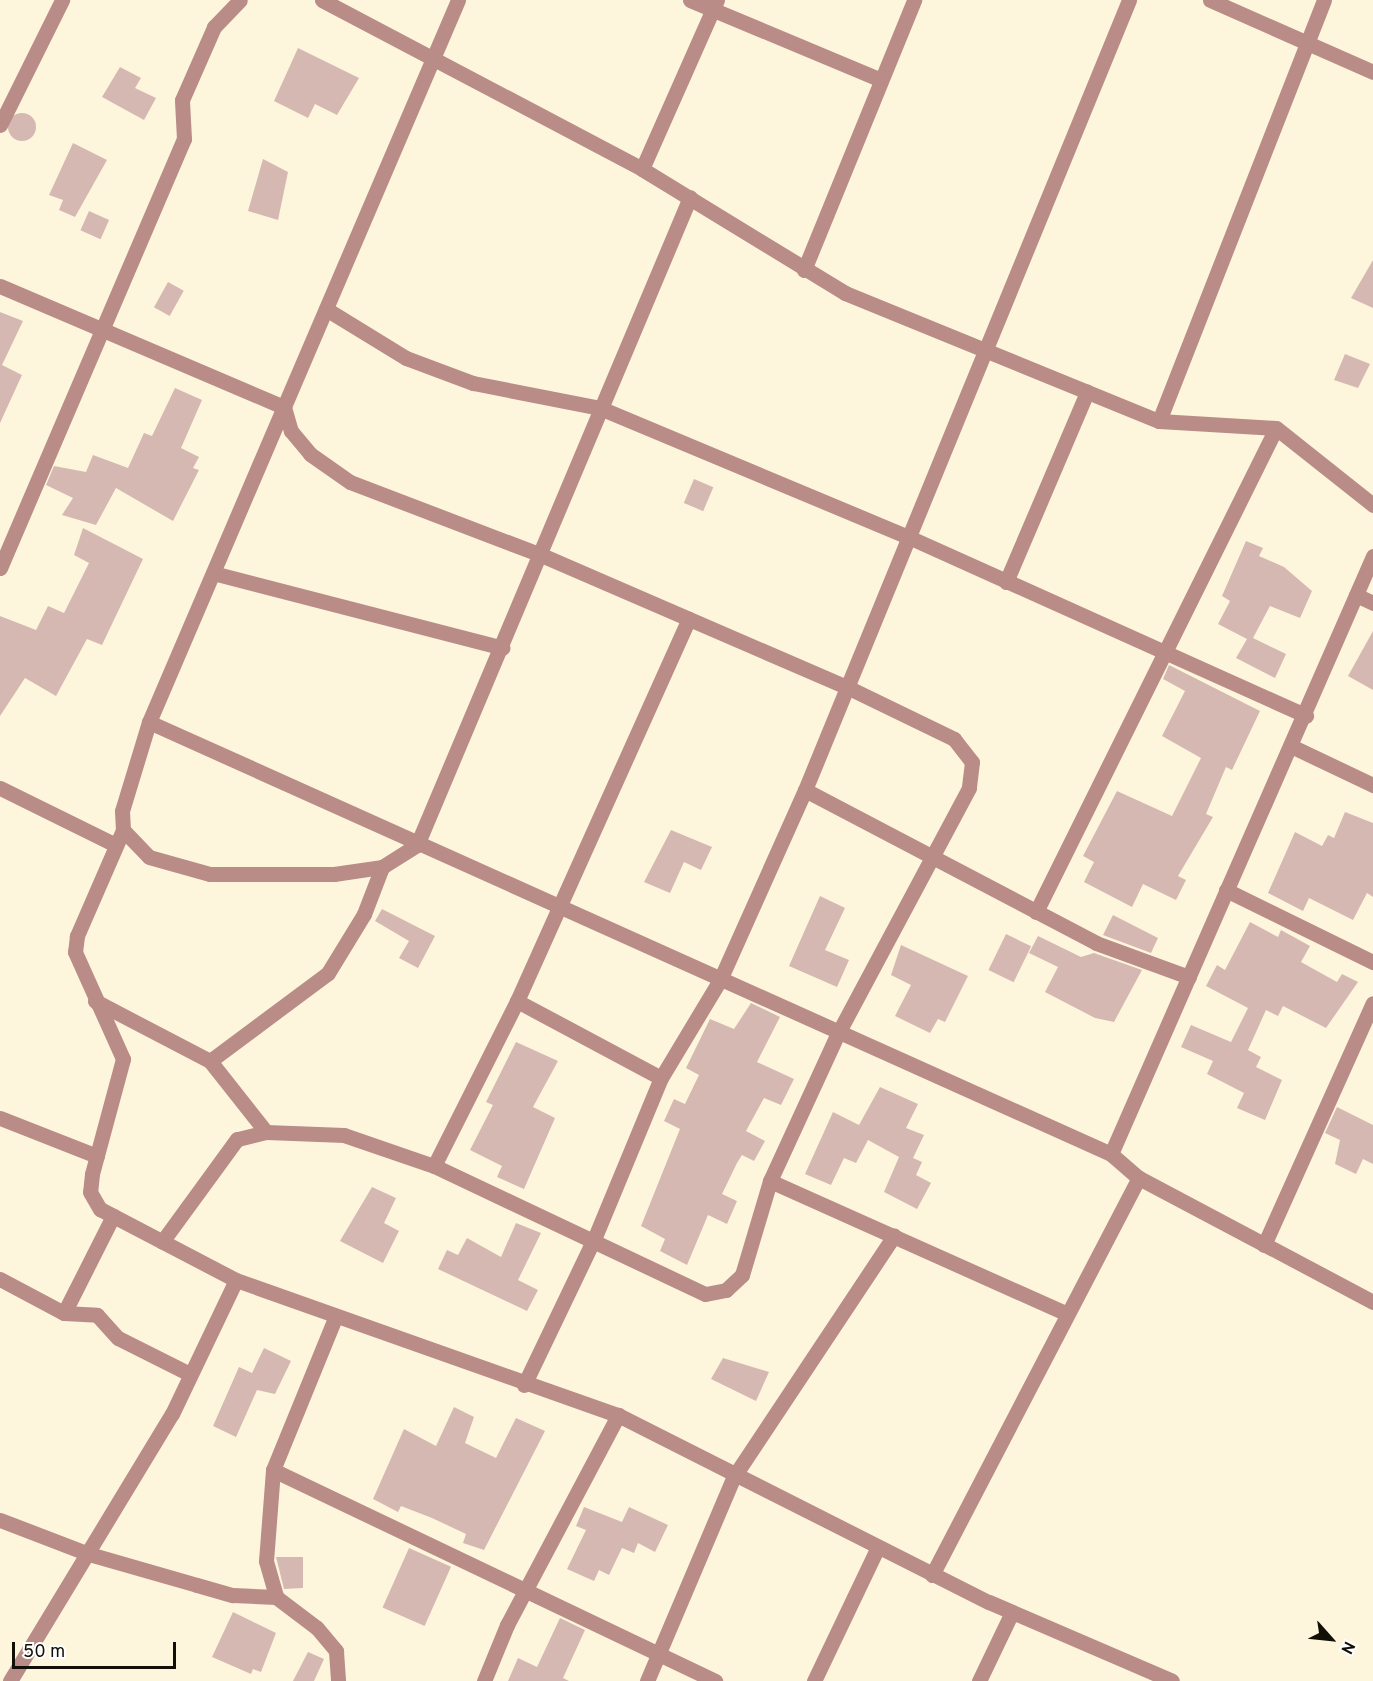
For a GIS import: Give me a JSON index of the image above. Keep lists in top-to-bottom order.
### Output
{
  "scale_bar": "50 m",
  "north": "bottom right"
}
